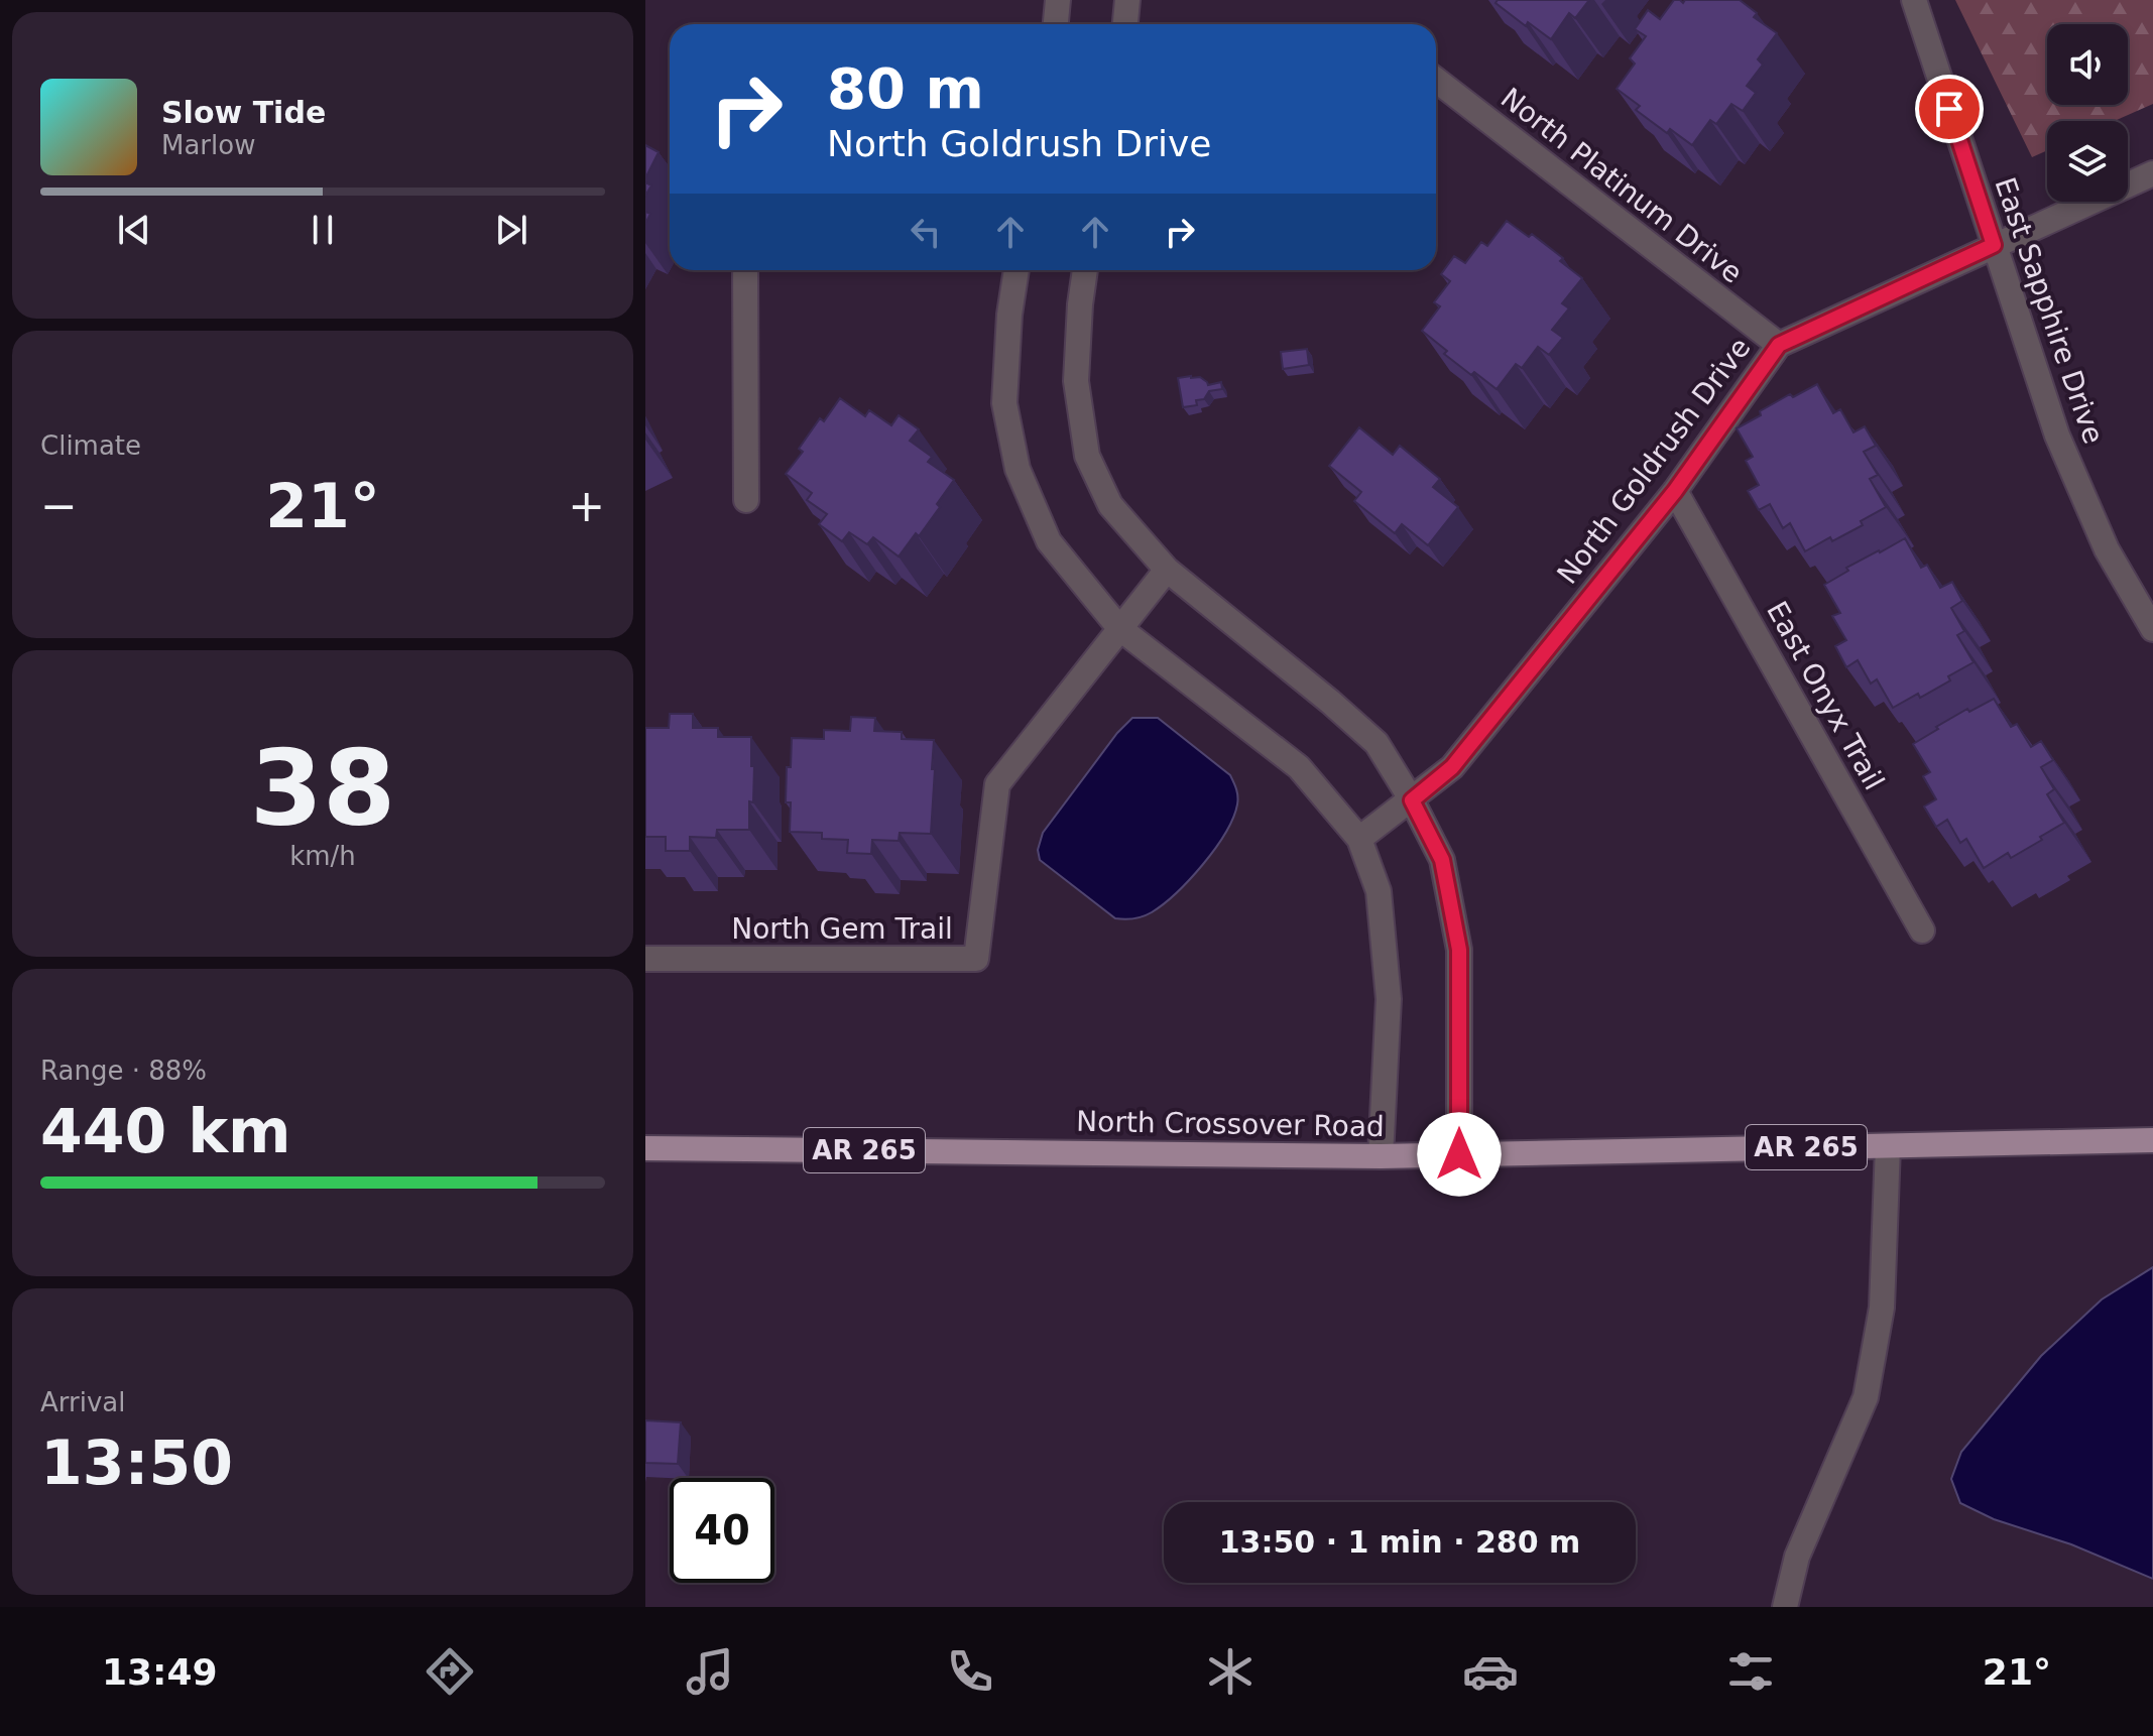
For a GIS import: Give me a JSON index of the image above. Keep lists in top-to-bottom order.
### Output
{
  "streets": {
    "main road": ["North Crossover Road", "AR 265"],
    "street": [
      "North Platinum Drive",
      "East Sapphire Drive",
      "North Goldrush Drive",
      "East Onyx Trail",
      "North Gem Trail"
    ]
  },
  "crossings": [
    ["North Platinum Drive", "North Goldrush Drive"],
    ["East Sapphire Drive", "North Goldrush Drive"],
    ["North Goldrush Drive", "East Onyx Trail"]
  ],
  "page": {
    "turn": ["80 m", "North Goldrush Drive"],
    "song": ["Slow Tide", "Marlow"],
    "tile": [
      "Climate",
      ["38", "km/h"],
      ["Range · 88%", "440 km"],
      ["Arrival", "13:50"]
    ],
    "heat": ["−", "21°", "+"],
    "limit": "40",
    "trip": "13:50 · 1 min · 280 m",
    "tabs": ["13:49", "21°"]
  }
}
